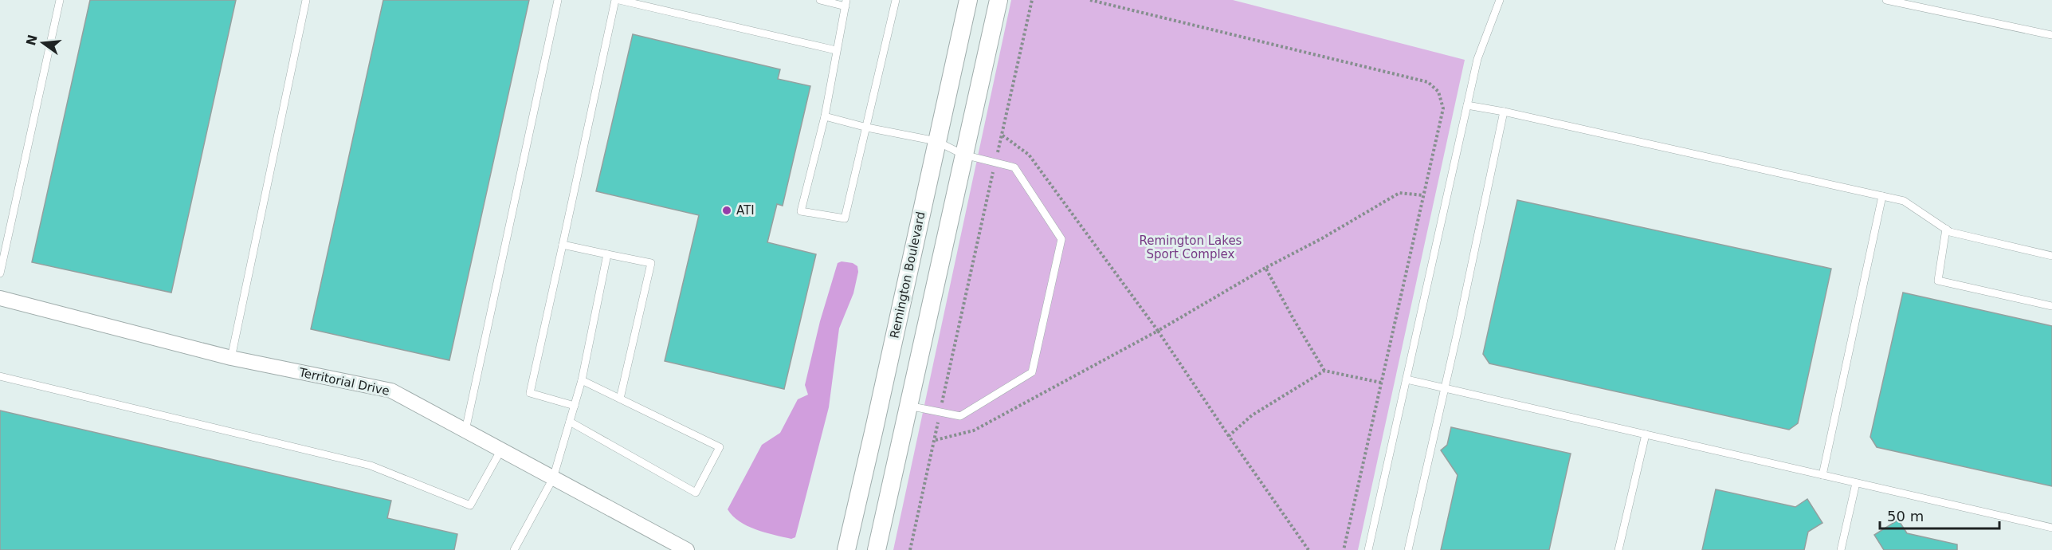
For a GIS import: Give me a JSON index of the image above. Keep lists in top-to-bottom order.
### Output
{
  "streets": {
    "street": ["Remington Boulevard", "Territorial Drive"]
  },
  "parks": ["Remington Lakes Sport Complex"],
  "places": ["ATI"],
  "scale_bar": "50 m",
  "north": "left"
}
